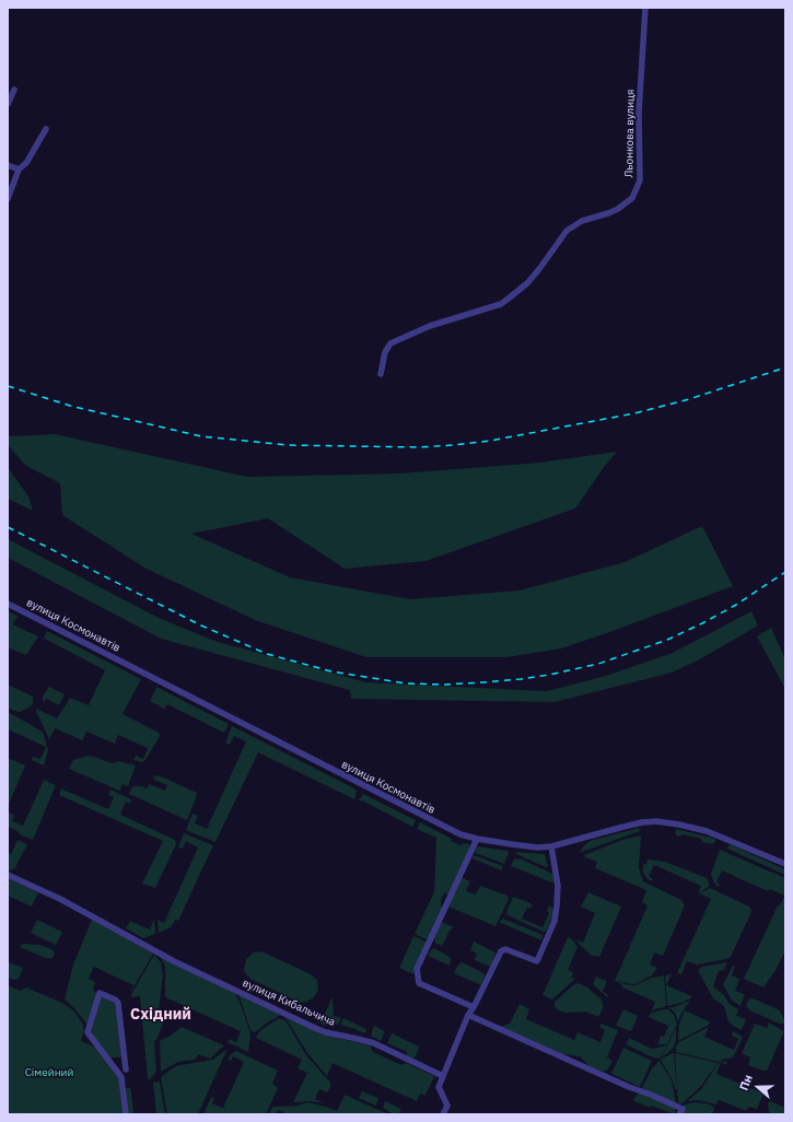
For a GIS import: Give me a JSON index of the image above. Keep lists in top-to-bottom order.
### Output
{
  "streets": {
    "street": ["Льонкова вулиця", "вулиця Космонавтів", "вулиця Кибальчича"]
  },
  "districts": ["Східний"],
  "parks": ["Сімейний"],
  "north": "left"
}
